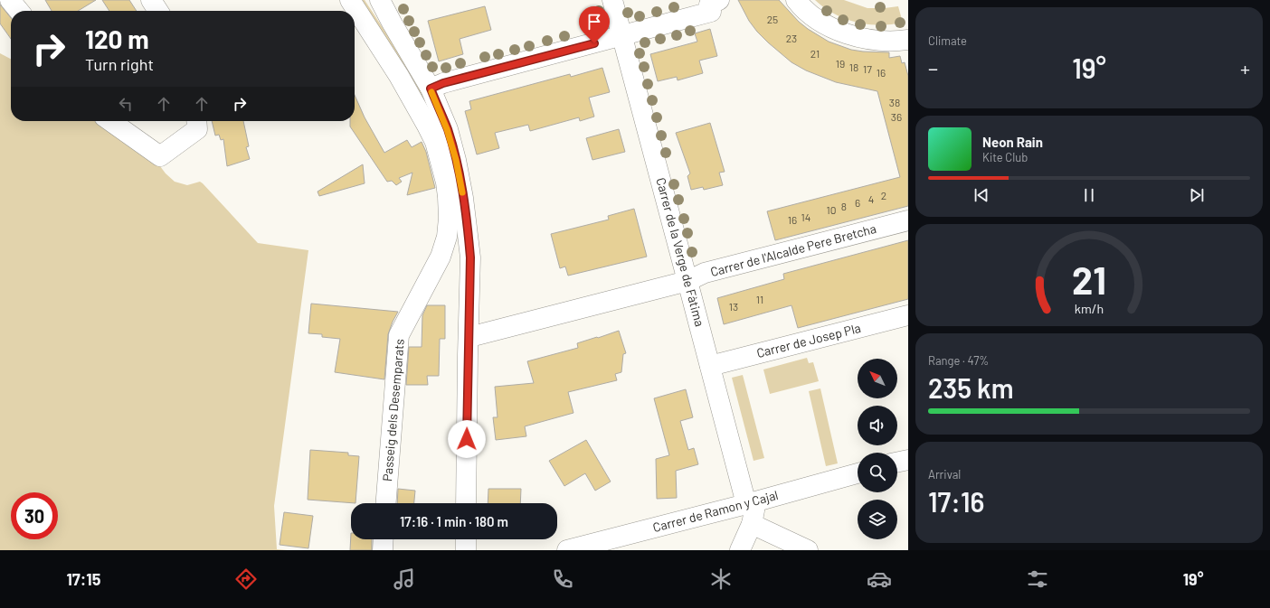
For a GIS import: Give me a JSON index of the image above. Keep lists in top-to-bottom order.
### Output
{
  "streets": {
    "street": [
      "Carrer de l'Alcalde Pere Bretcha",
      "Carrer de la Verge de Fàtima",
      "Carrer de Josep Pla",
      "Passeig dels Desemparats",
      "Carrer de Ramon y Cajal"
    ]
  },
  "crossings": [
    ["Carrer de l'Alcalde Pere Bretcha", "Carrer de la Verge de Fàtima"],
    ["Carrer de la Verge de Fàtima", "Carrer de Josep Pla"],
    ["Carrer de la Verge de Fàtima", "Carrer de Ramon y Cajal"]
  ],
  "house_numbers": [
    "25",
    "23",
    "21",
    "19",
    "18",
    "17",
    "16",
    "38",
    "36",
    "2",
    "4",
    "6",
    "8",
    "10",
    "14",
    "16",
    "11",
    "13"
  ],
  "north": "top left",
  "page": {
    "tile": [
      "Climate",
      ["Range · 47%", "235 km"],
      ["Arrival", "17:16"]
    ],
    "turn": ["120 m", "Turn right"],
    "heat": ["−", "19°", "+"],
    "song": ["Neon Rain", "Kite Club"],
    "limit": "30",
    "trip": "17:16 · 1 min · 180 m",
    "tabs": ["17:15", "19°"],
    "gauge": ["21", "km/h"]
  }
}
